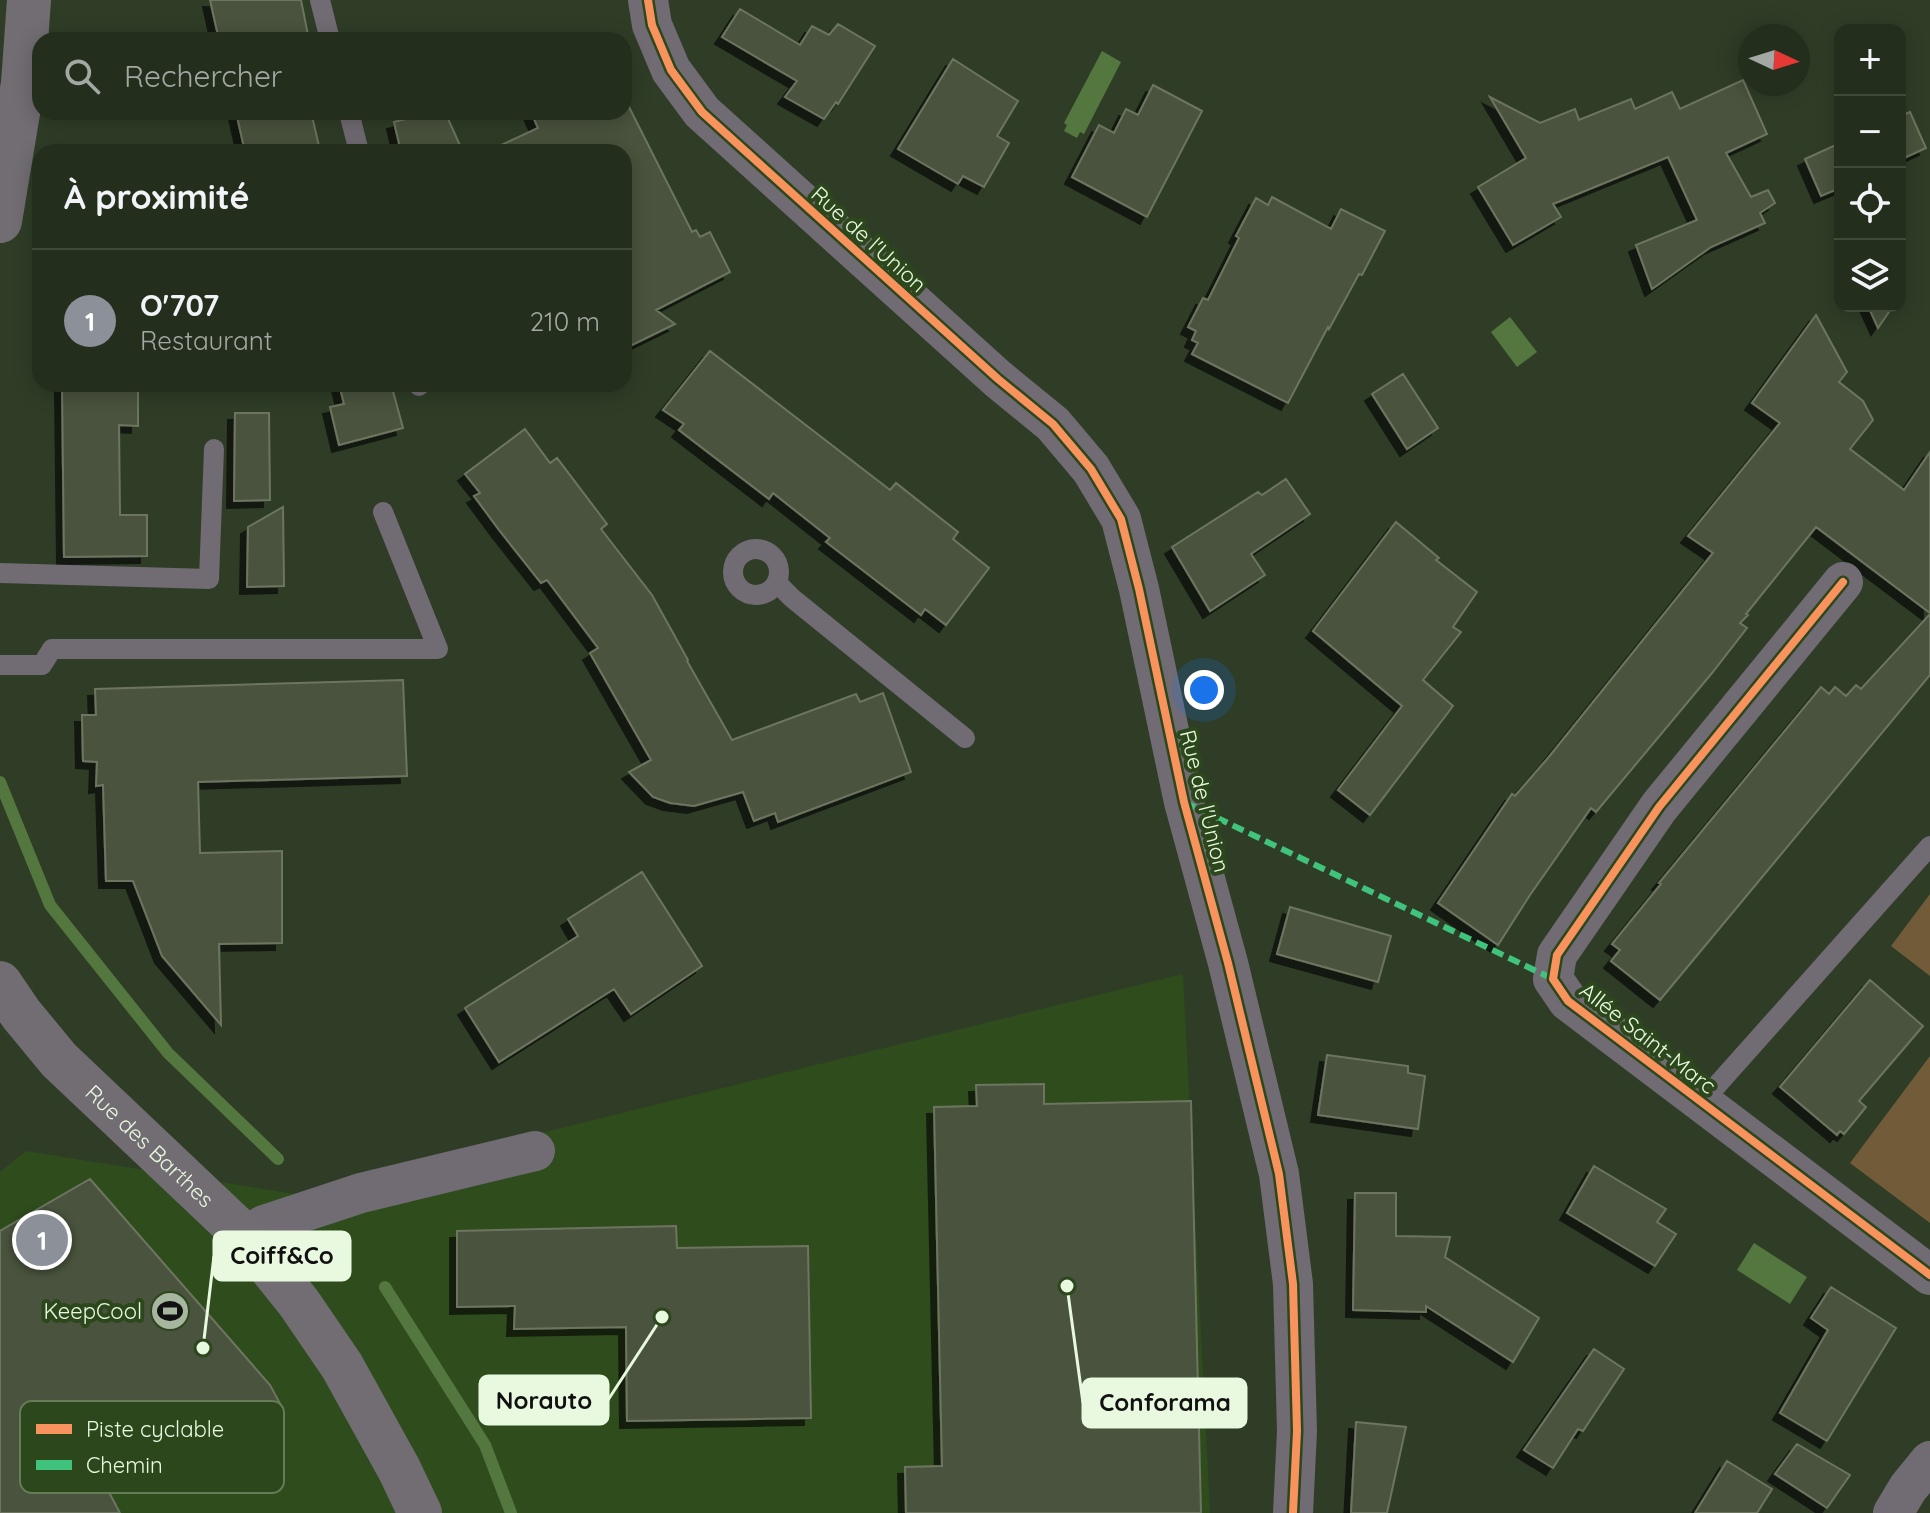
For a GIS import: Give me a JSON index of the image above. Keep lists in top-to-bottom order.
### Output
{
  "streets": {
    "street": ["Rue de l'Union", "Allée Saint-Marc", "Rue des Barthes"]
  },
  "places": {
    "other": ["Conforama", "Norauto", "Coiff&Co"],
    "sports": ["KeepCool"]
  },
  "legend": ["Piste cyclable", "Chemin"],
  "north": "right",
  "page": {
    "map_buttons": ["+", "−"],
    "search": "Rechercher",
    "heading": "À proximité",
    "list": [
      {
        "mark": "1",
        "name": "O'707",
        "note": "Restaurant",
        "value": "210 m"
      }
    ],
    "pins": "1"
  }
}
